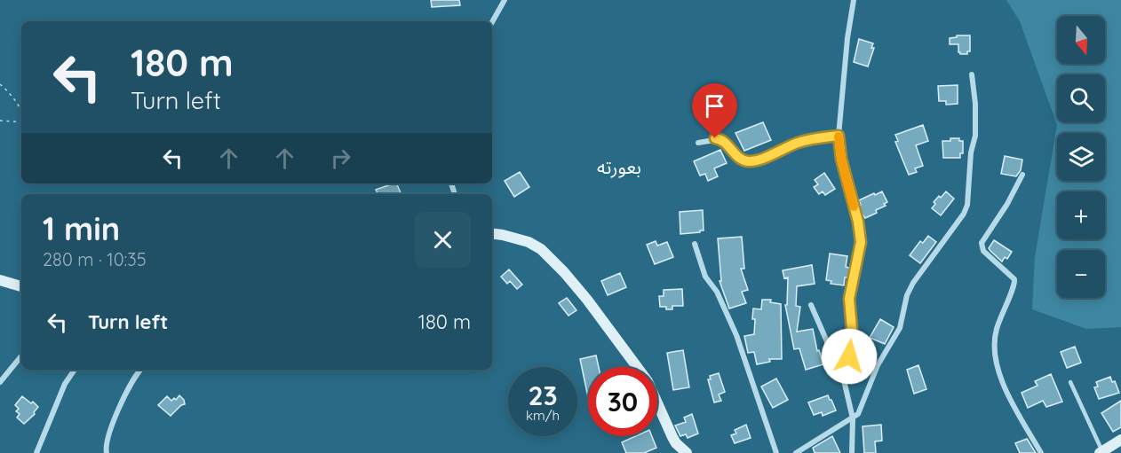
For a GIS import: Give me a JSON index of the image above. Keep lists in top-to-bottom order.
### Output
{
  "districts": ["بعورته"],
  "north": "bottom",
  "page": {
    "map_buttons": ["+", "−"],
    "turn": ["180 m", "Turn left"],
    "heading": ["1 min", "280 m · 10:35"],
    "list": [
      {
        "name": "Turn left",
        "value": "180 m"
      }
    ],
    "speed": "23 km/h",
    "limit": "30"
  }
}
